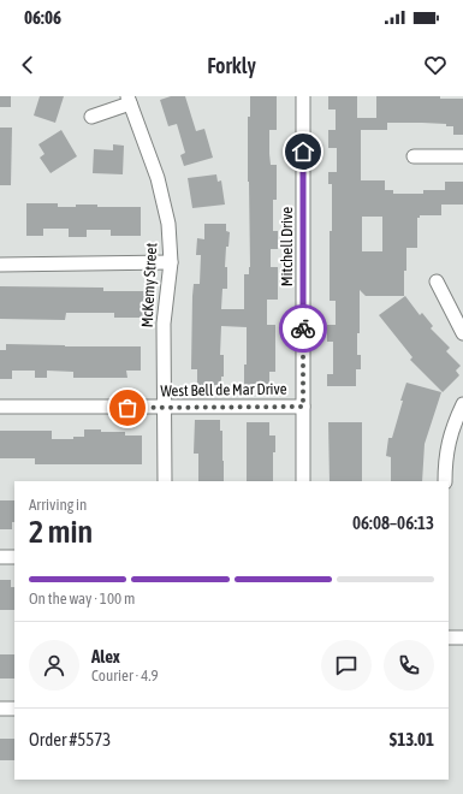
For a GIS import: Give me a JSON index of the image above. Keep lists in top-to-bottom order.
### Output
{
  "streets": {
    "street": ["Mitchell Drive", "McKemy Street", "West Bell de Mar Drive"]
  },
  "crossings": [
    ["Mitchell Drive", "West Bell de Mar Drive"],
    ["McKemy Street", "West Bell de Mar Drive"]
  ],
  "page": {
    "status": "06:06",
    "header": "Forkly",
    "heading": ["2 min", "Arriving in", "06:08–06:13"],
    "panel": [
      "Alex",
      "Courier · 4.9",
      "Order #5573",
      "$13.01"
    ],
    "bar": "On the way · 100 m"
  }
}
